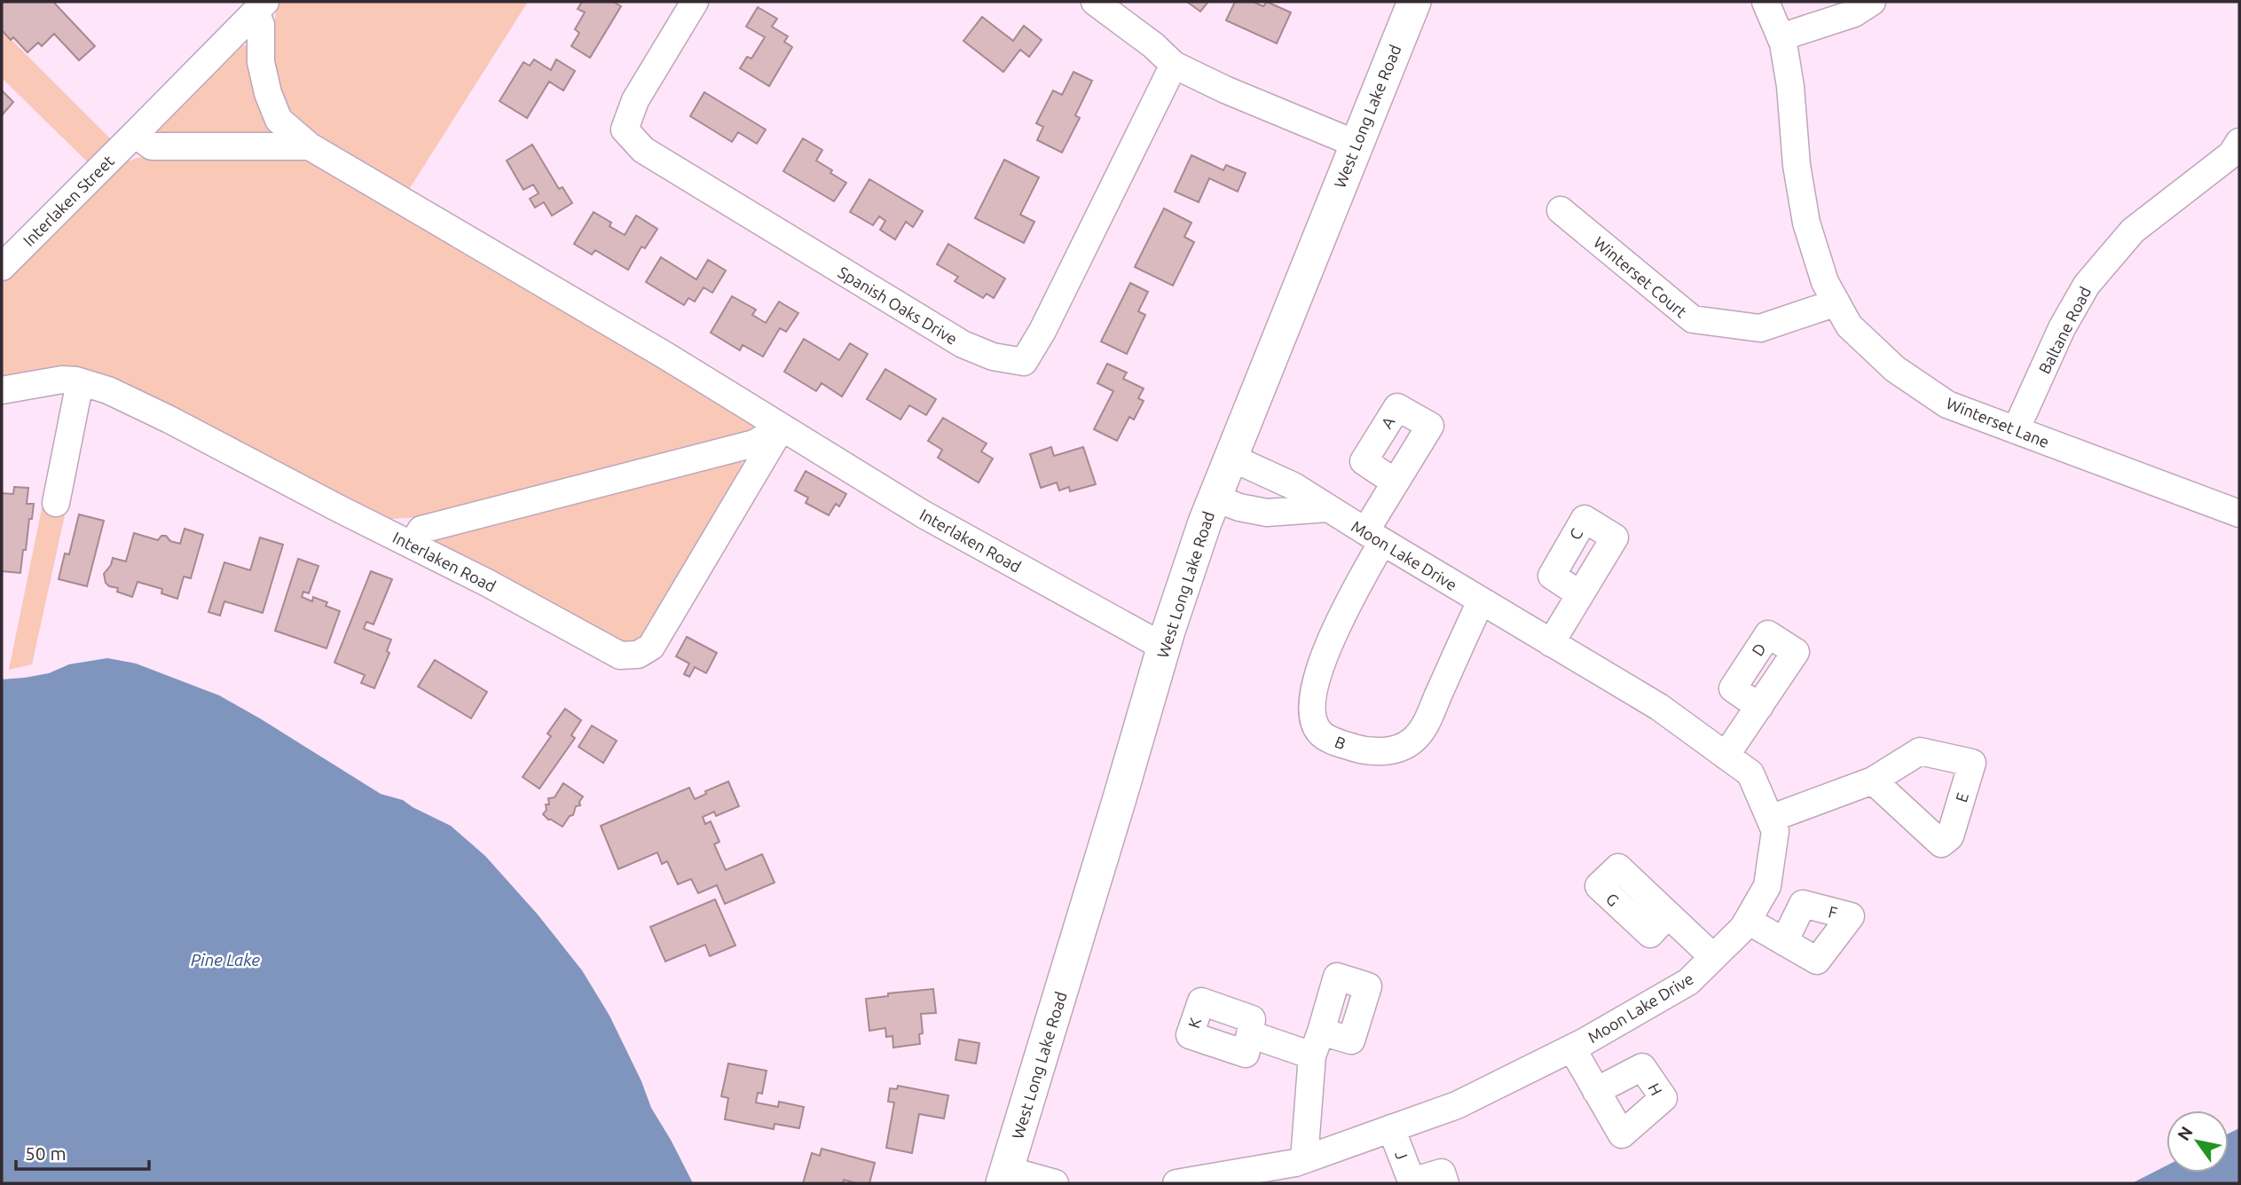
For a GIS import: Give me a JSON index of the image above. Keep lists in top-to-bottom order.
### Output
{
  "streets": {
    "main road": ["West Long Lake Road"],
    "street": [
      "Interlaken Street",
      "Winterset Court",
      "Spanish Oaks Drive",
      "Baltane Road",
      "Winterset Lane",
      "Interlaken Road",
      "Moon Lake Drive",
      "B",
      "J"
    ]
  },
  "crossings": [
    ["West Long Lake Road", "Interlaken Road"],
    ["West Long Lake Road", "Moon Lake Drive"],
    ["Interlaken Street", "Interlaken Road"],
    ["Winterset Court", "Winterset Lane"],
    ["Baltane Road", "Winterset Lane"],
    ["Moon Lake Drive", "B"],
    ["Moon Lake Drive", "J"]
  ],
  "water": ["Pine Lake"],
  "scale_bar": "50 m",
  "north": "top left"
}
